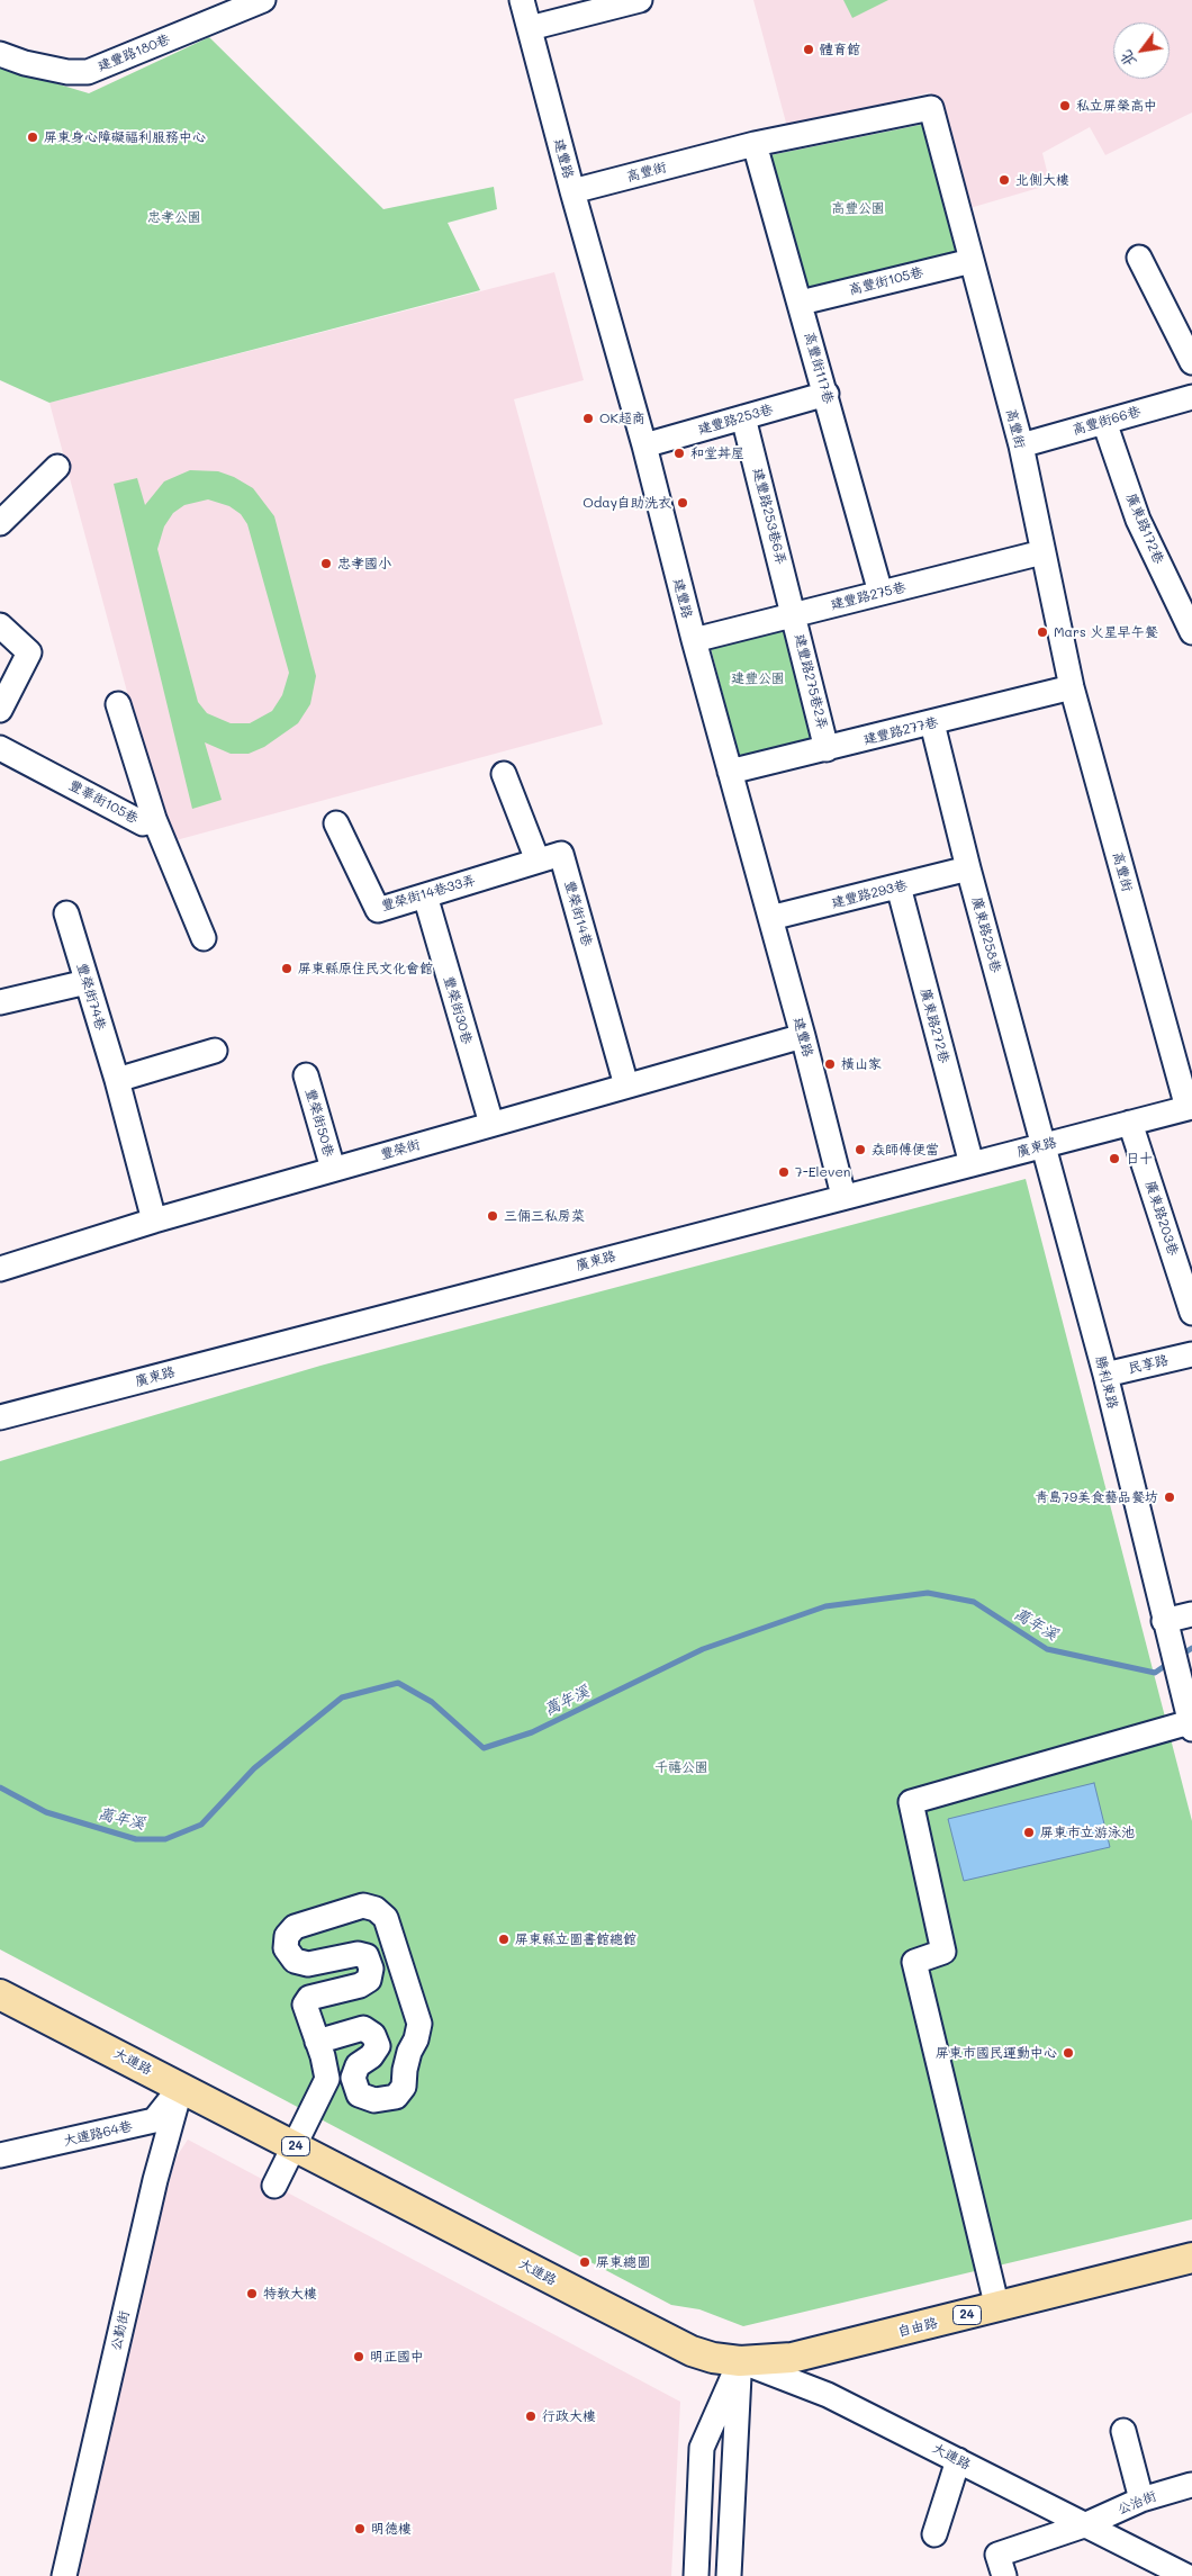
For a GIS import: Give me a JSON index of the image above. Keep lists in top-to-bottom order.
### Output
{
  "streets": {
    "main road": ["大連路", "24", "自由路"],
    "street": [
      "建豐路180巷",
      "建豐路",
      "高豐街",
      "高豐街105巷",
      "高豐街117巷",
      "建豐路253巷",
      "高豐街66巷",
      "建豐路253巷6弄",
      "廣東路172巷",
      "建豐路275巷",
      "建豐路275巷2弄",
      "建豐路277巷",
      "豐華街105巷",
      "豐榮街14巷33弄",
      "建豐路293巷",
      "豐榮街14巷",
      "廣東路258巷",
      "豐榮街74巷",
      "豐榮街30巷",
      "廣東路272巷",
      "豐榮街50巷",
      "廣東路",
      "豐榮街",
      "廣東路203巷",
      "民享路",
      "勝利東路",
      "大連路64巷",
      "公勤街",
      "公治街"
    ]
  },
  "crossings": [
    ["建豐路", "高豐街"],
    ["建豐路", "建豐路253巷"],
    ["建豐路", "建豐路275巷"],
    ["建豐路", "建豐路277巷"],
    ["建豐路", "建豐路293巷"],
    ["建豐路", "廣東路"],
    ["建豐路", "豐榮街"],
    ["高豐街", "高豐街105巷"],
    ["高豐街", "高豐街117巷"],
    ["高豐街", "高豐街66巷"],
    ["高豐街", "建豐路275巷"],
    ["高豐街", "建豐路277巷"],
    ["高豐街", "廣東路"],
    ["高豐街105巷", "高豐街117巷"],
    ["高豐街117巷", "建豐路253巷"],
    ["高豐街117巷", "建豐路275巷"],
    ["建豐路253巷", "建豐路253巷6弄"],
    ["高豐街66巷", "廣東路172巷"],
    ["建豐路253巷6弄", "建豐路275巷"],
    ["建豐路253巷6弄", "建豐路275巷2弄"],
    ["建豐路275巷", "建豐路275巷2弄"],
    ["建豐路275巷2弄", "建豐路277巷"],
    ["建豐路277巷", "廣東路258巷"],
    ["豐榮街14巷33弄", "豐榮街14巷"],
    ["豐榮街14巷33弄", "豐榮街30巷"],
    ["建豐路293巷", "廣東路258巷"],
    ["建豐路293巷", "廣東路272巷"],
    ["豐榮街14巷", "豐榮街"],
    ["廣東路258巷", "廣東路"],
    ["廣東路258巷", "勝利東路"],
    ["豐榮街74巷", "豐榮街"],
    ["豐榮街30巷", "豐榮街"],
    ["廣東路272巷", "廣東路"],
    ["豐榮街50巷", "豐榮街"],
    ["廣東路", "廣東路203巷"],
    ["廣東路", "勝利東路"],
    ["民享路", "勝利東路"],
    ["大連路", "大連路64巷"],
    ["大連路", "自由路"],
    ["大連路", "公勤街"],
    ["大連路", "公治街"],
    ["大連路64巷", "公勤街"]
  ],
  "water": ["萬年溪"],
  "parks": [
    "高豐公園",
    "忠孝公園",
    "建豐公園",
    "千禧公園"
  ],
  "places": [
    "體育館",
    "私立屏榮高中",
    "屏東身心障礙福利服務中心",
    "北側大樓",
    "OK超商",
    "和堂丼屋",
    "Oday自助洗衣",
    "忠孝國小",
    "Mars 火星早午餐",
    "屏東縣原住民文化會館",
    "橫山家",
    "𡘙師傅便當",
    "日十",
    "7-Eleven",
    "三倆三私房菜",
    "青島79美食藝品餐坊",
    "屏東市立游泳池",
    "屏東縣立圖書館總館",
    "屏東市國民運動中心",
    "屏東總圖",
    "特教大樓",
    "明正國中",
    "行政大樓",
    "明德樓"
  ],
  "north": "bottom left"
}
